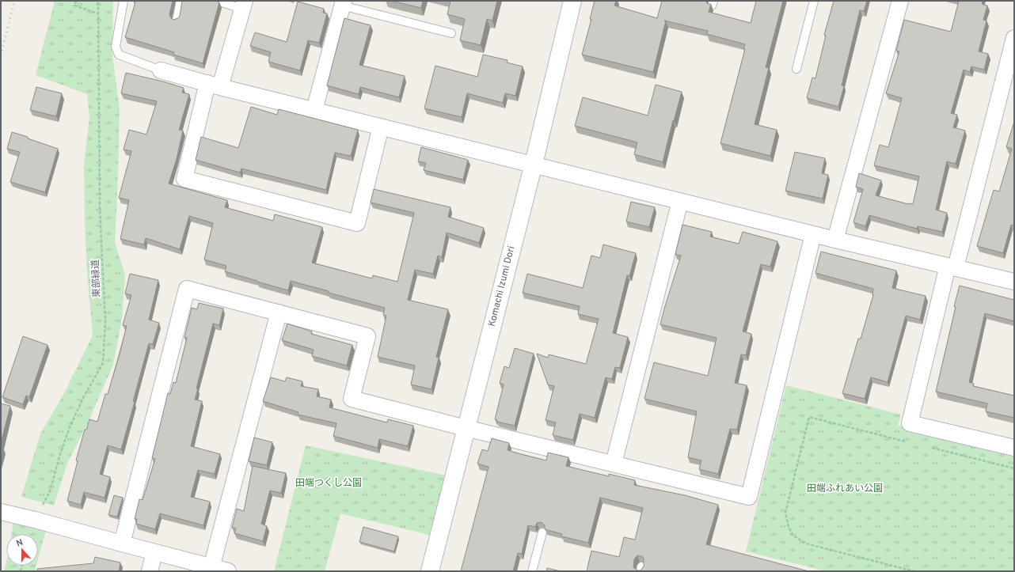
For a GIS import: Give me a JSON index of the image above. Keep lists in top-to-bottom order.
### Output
{
  "streets": {
    "street": ["Komachi Izumi Dori"],
    "path": ["東部緑道"]
  },
  "parks": ["田端つくし公園", "田端ふれあい公園"],
  "north": "top"
}
